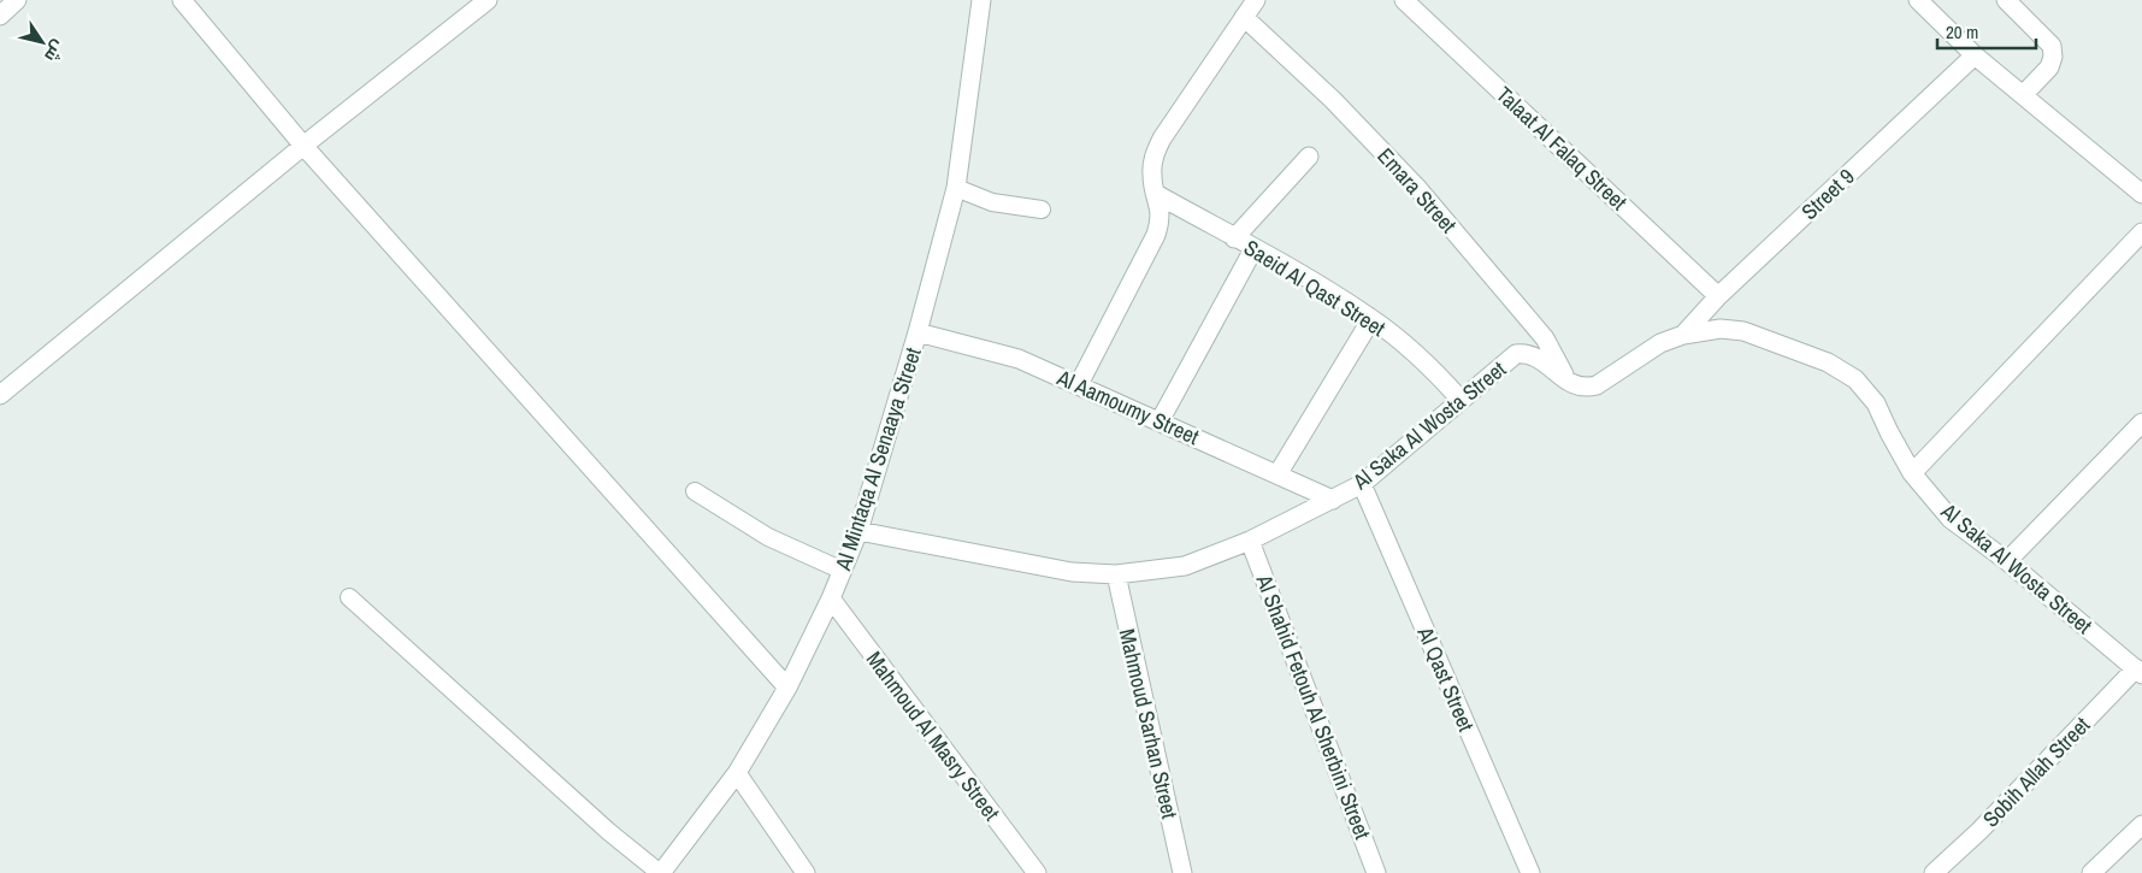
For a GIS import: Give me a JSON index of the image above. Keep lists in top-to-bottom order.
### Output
{
  "streets": {
    "street": [
      "Talaat Al Falaq Street",
      "Emara Street",
      "Street 9",
      "Saeid Al Qast Street",
      "Al Aamoumy Street",
      "Al Saka Al Wosta Street",
      "Al Mintaqa Al Senaaya Street",
      "Al Qast Street",
      "Al Shahid Fetouh Al Sherbini Street",
      "Mahmoud Sarhan Street",
      "Mahmoud Al Masry Street",
      "Sobih Allah Street"
    ]
  },
  "crossings": [
    ["Talaat Al Falaq Street", "Street 9"],
    ["Emara Street", "Al Saka Al Wosta Street"],
    ["Street 9", "Al Saka Al Wosta Street"],
    ["Saeid Al Qast Street", "Al Saka Al Wosta Street"],
    ["Al Aamoumy Street", "Al Saka Al Wosta Street"],
    ["Al Aamoumy Street", "Al Mintaqa Al Senaaya Street"],
    ["Al Saka Al Wosta Street", "Al Mintaqa Al Senaaya Street"],
    ["Al Saka Al Wosta Street", "Al Qast Street"],
    ["Al Saka Al Wosta Street", "Al Shahid Fetouh Al Sherbini Street"],
    ["Al Saka Al Wosta Street", "Mahmoud Sarhan Street"],
    ["Al Saka Al Wosta Street", "Sobih Allah Street"],
    ["Al Mintaqa Al Senaaya Street", "Mahmoud Al Masry Street"]
  ],
  "scale_bar": "20 m",
  "north": "bottom right"
}
